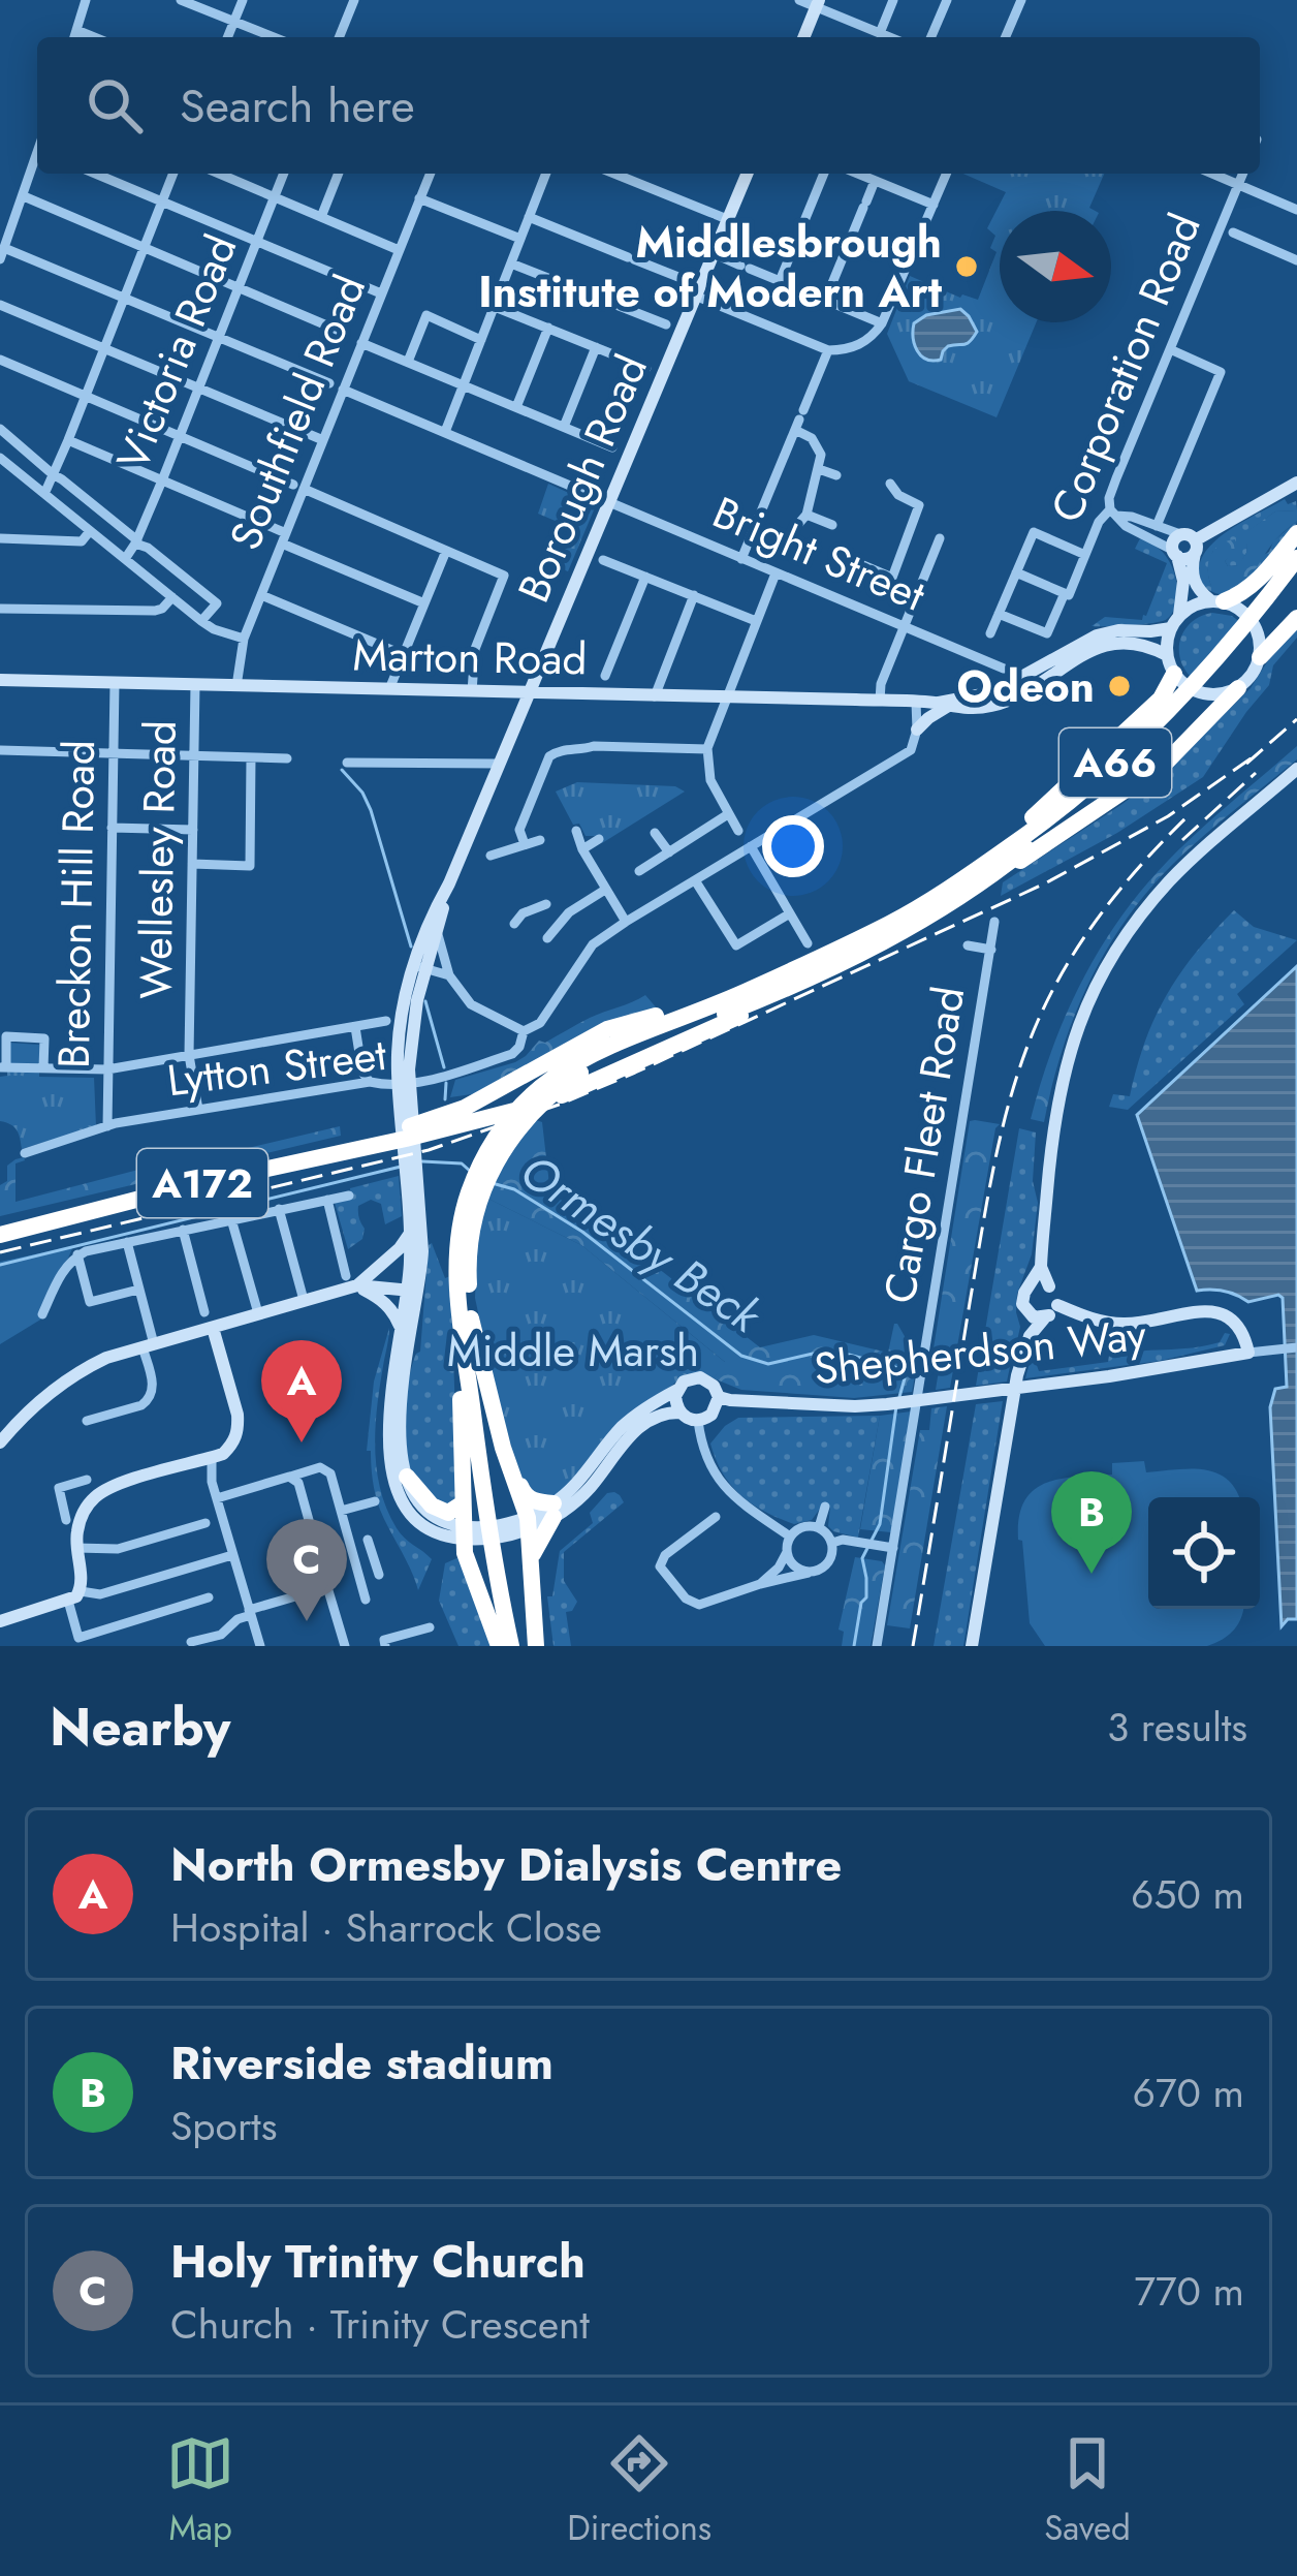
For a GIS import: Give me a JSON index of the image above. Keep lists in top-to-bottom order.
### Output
{
  "streets": {
    "highway": ["A66", "A172"],
    "street": [
      "Victoria Road",
      "Corporation Road",
      "Southfield Road",
      "Borough Road",
      "Bright Street",
      "Marton Road",
      "Wellesley Road",
      "Breckon Hill Road",
      "Lytton Street",
      "Cargo Fleet Road",
      "Shepherdson Way"
    ]
  },
  "crossings": [
    ["Southfield Road", "Bright Street"],
    ["Southfield Road", "Marton Road"],
    ["Borough Road", "Bright Street"],
    ["Borough Road", "Marton Road"],
    ["Borough Road", "A66"],
    ["Marton Road", "A66"],
    ["Marton Road", "Wellesley Road"],
    ["Marton Road", "Breckon Hill Road"],
    ["A66", "A172"],
    ["Wellesley Road", "Lytton Street"],
    ["Breckon Hill Road", "Lytton Street"]
  ],
  "water": ["Ormesby Beck"],
  "parks": ["Middle Marsh"],
  "places": ["Middlesbrough Institute of Modern Art", "Odeon"],
  "north": "right",
  "page": {
    "search": "Search here",
    "pins": ["A", "B", "C"],
    "heading": ["Nearby", "3 results"],
    "list": [
      {
        "mark": "A",
        "name": "North Ormesby Dialysis Centre",
        "note": "Hospital · Sharrock Close",
        "value": "650 m"
      },
      {
        "mark": "B",
        "name": "Riverside stadium",
        "note": "Sports",
        "value": "670 m"
      },
      {
        "mark": "C",
        "name": "Holy Trinity Church",
        "note": "Church · Trinity Crescent",
        "value": "770 m"
      }
    ],
    "nav": ["Map", "Directions", "Saved"]
  }
}
